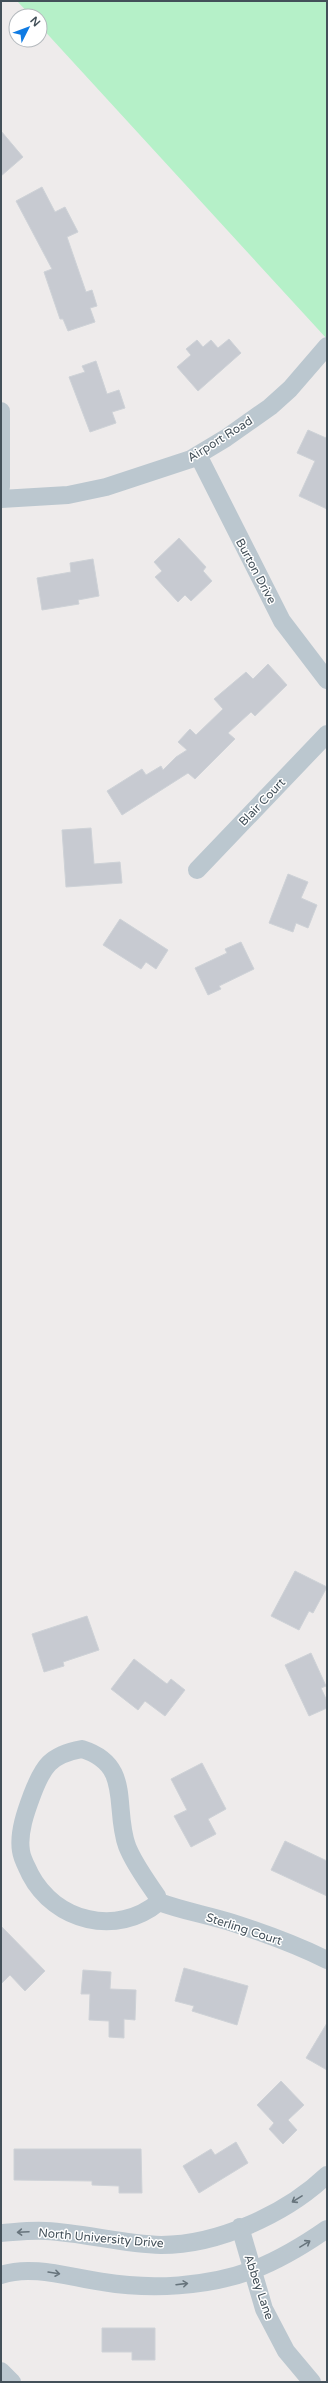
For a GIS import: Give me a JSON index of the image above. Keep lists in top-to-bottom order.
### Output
{
  "streets": {
    "street": [
      "Airport Road",
      "Burton Drive",
      "Blair Court",
      "Sterling Court",
      "North University Drive",
      "Abbey Lane"
    ]
  },
  "crossings": [
    ["Airport Road", "Burton Drive"],
    ["North University Drive", "Abbey Lane"]
  ],
  "north": "top right"
}
